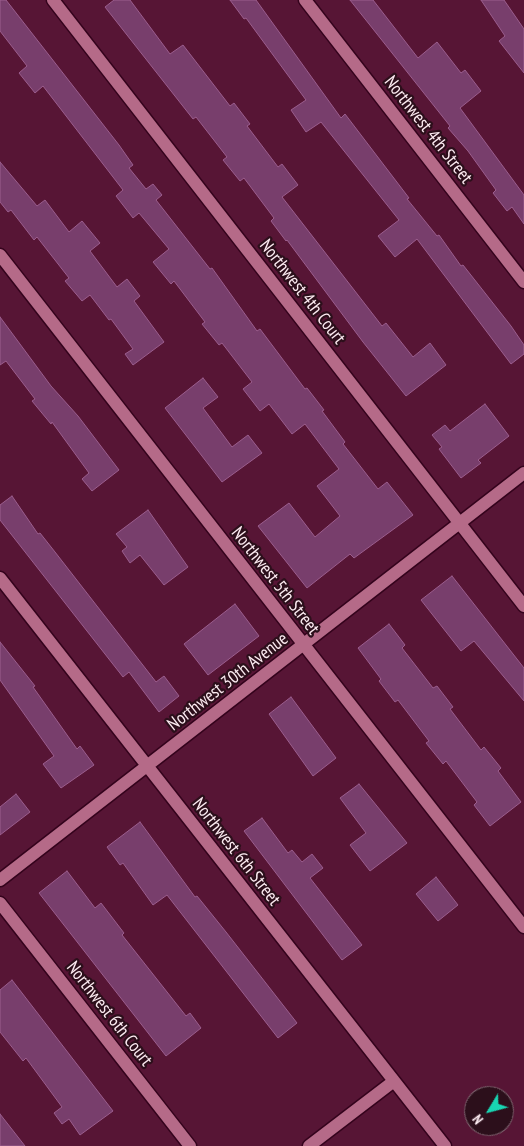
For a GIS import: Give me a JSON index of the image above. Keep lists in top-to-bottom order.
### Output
{
  "streets": {
    "street": [
      "Northwest 4th Street",
      "Northwest 4th Court",
      "Northwest 5th Street",
      "Northwest 30th Avenue",
      "Northwest 6th Street",
      "Northwest 6th Court"
    ]
  },
  "crossings": [
    ["Northwest 4th Court", "Northwest 30th Avenue"],
    ["Northwest 5th Street", "Northwest 30th Avenue"],
    ["Northwest 30th Avenue", "Northwest 6th Street"]
  ],
  "north": "bottom left"
}
